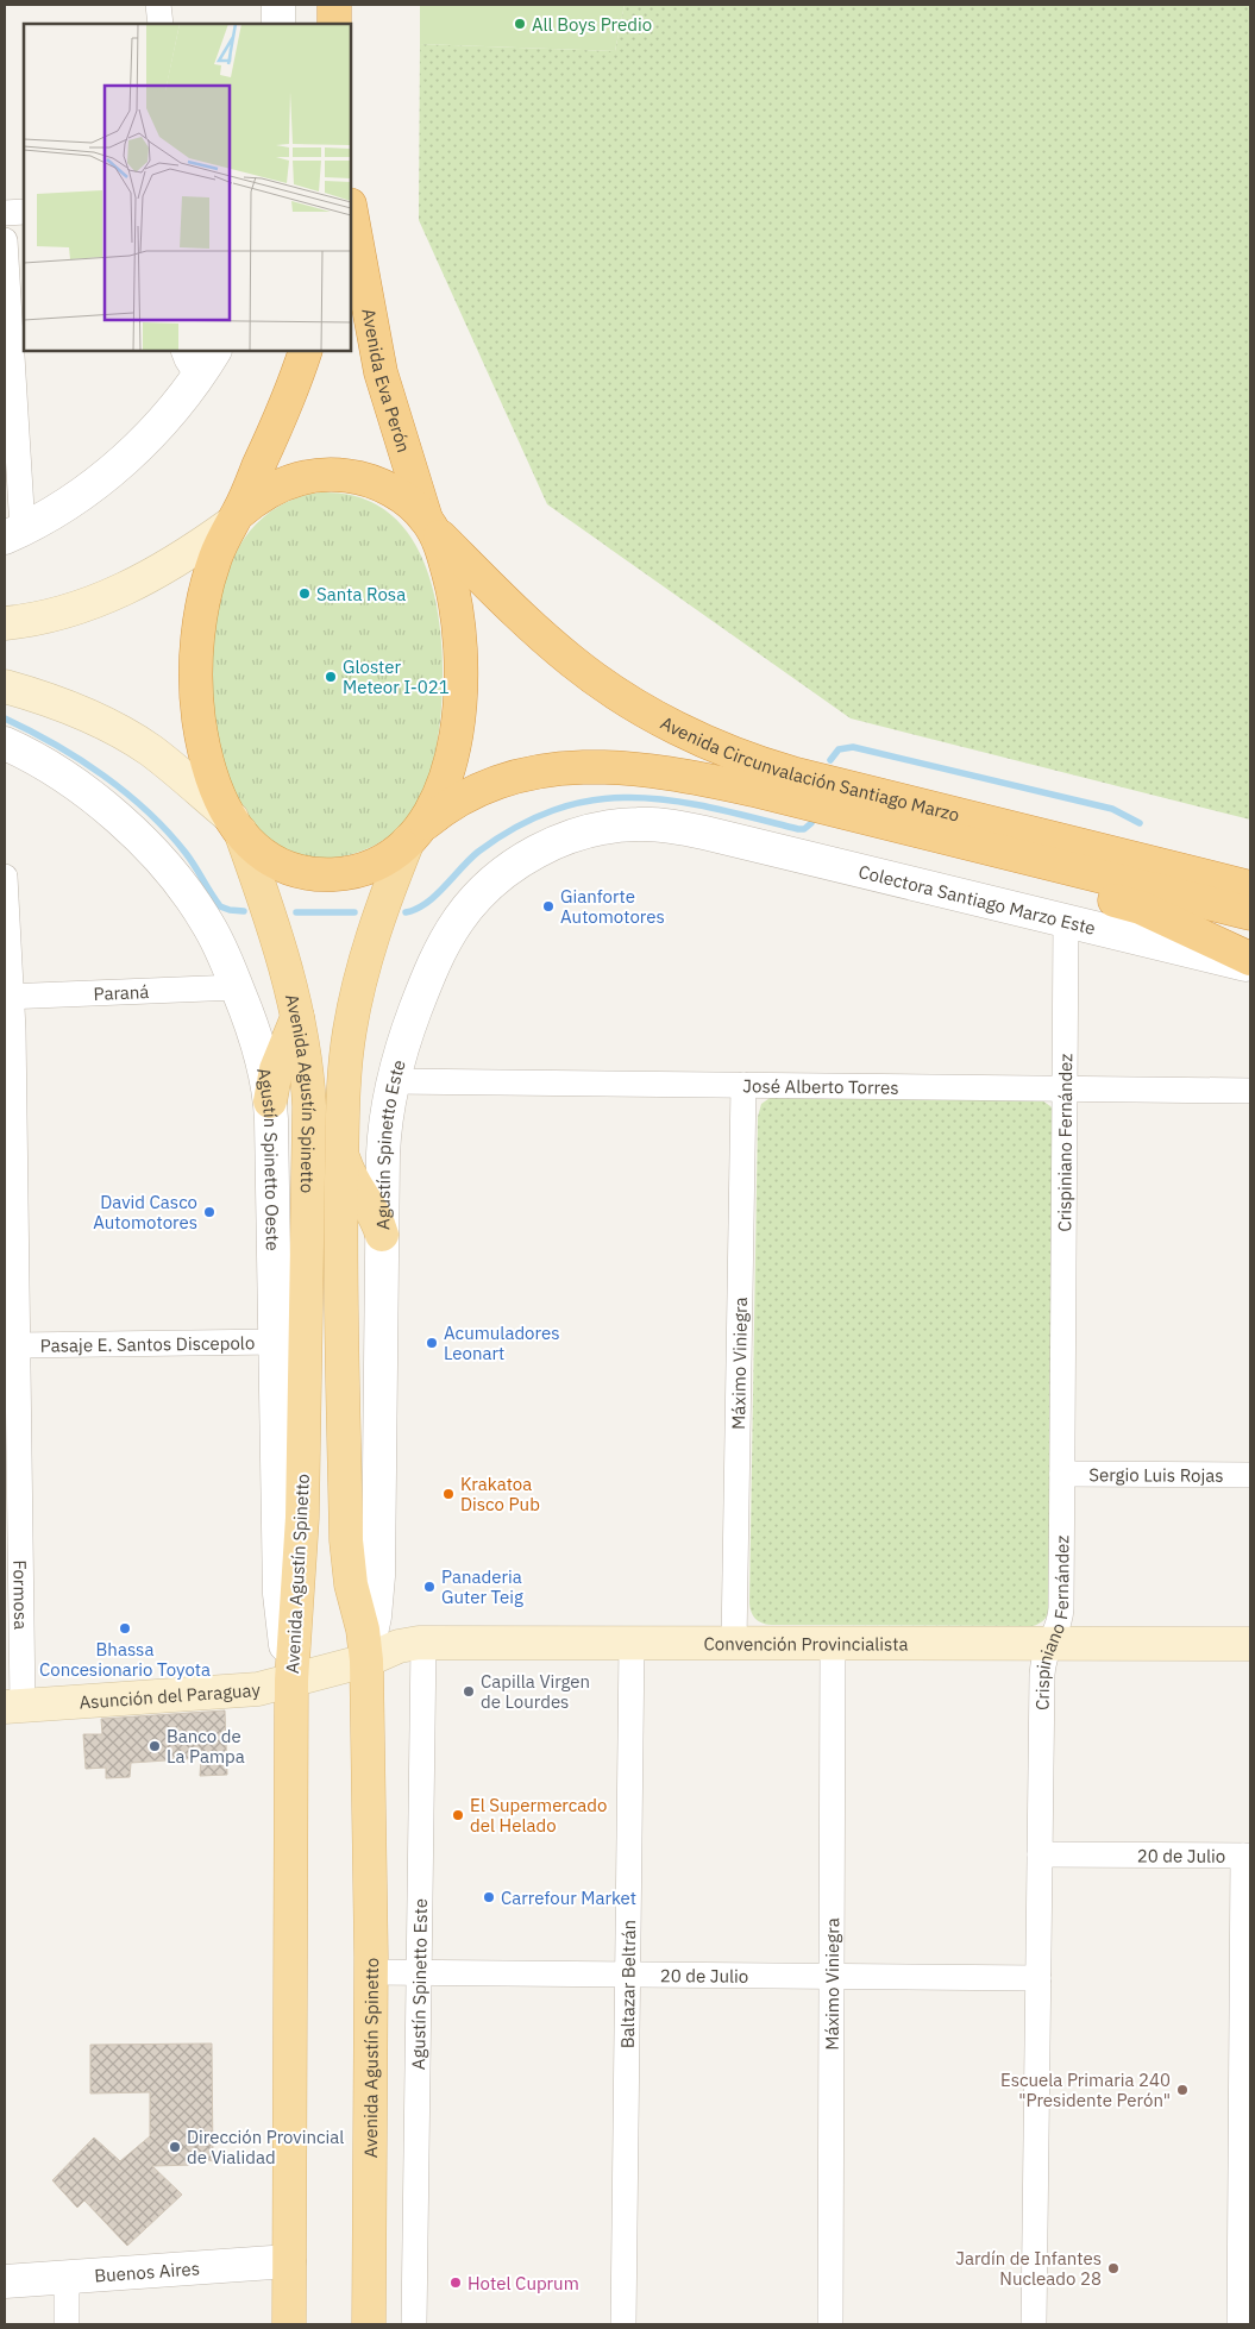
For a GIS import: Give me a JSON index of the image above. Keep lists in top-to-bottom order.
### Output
{
  "streets": {
    "highway": ["Avenida Eva Perón", "Avenida Circunvalación Santiago Marzo"],
    "main road": ["Avenida Agustín Spinetto", "Convención Provincialista", "Asunción del Paraguay"],
    "street": [
      "Colectora Santiago Marzo Este",
      "Paraná",
      "José Alberto Torres",
      "Crispiniano Fernández",
      "Agustín Spinetto Este",
      "Agustín Spinetto Oeste",
      "Pasaje E. Santos Discepolo",
      "Máximo Viniegra",
      "Sergio Luis Rojas",
      "Formosa",
      "20 de Julio",
      "Baltazar Beltrán",
      "Buenos Aires"
    ]
  },
  "crossings": [
    ["Avenida Eva Perón", "Avenida Circunvalación Santiago Marzo"],
    ["Avenida Eva Perón", "Avenida Agustín Spinetto"],
    ["Avenida Circunvalación Santiago Marzo", "Avenida Agustín Spinetto"],
    ["Colectora Santiago Marzo Este", "Crispiniano Fernández"],
    ["Colectora Santiago Marzo Este", "Agustín Spinetto Este"],
    ["Paraná", "Agustín Spinetto Oeste"],
    ["Paraná", "Formosa"],
    ["José Alberto Torres", "Crispiniano Fernández"],
    ["José Alberto Torres", "Agustín Spinetto Este"],
    ["José Alberto Torres", "Máximo Viniegra"],
    ["Avenida Agustín Spinetto", "Agustín Spinetto Este"],
    ["Avenida Agustín Spinetto", "Agustín Spinetto Oeste"],
    ["Avenida Agustín Spinetto", "Convención Provincialista"],
    ["Avenida Agustín Spinetto", "Asunción del Paraguay"],
    ["Avenida Agustín Spinetto", "20 de Julio"],
    ["Avenida Agustín Spinetto", "Buenos Aires"],
    ["Crispiniano Fernández", "Sergio Luis Rojas"],
    ["Crispiniano Fernández", "Convención Provincialista"],
    ["Crispiniano Fernández", "20 de Julio"],
    ["Agustín Spinetto Este", "Convención Provincialista"],
    ["Agustín Spinetto Este", "Asunción del Paraguay"],
    ["Agustín Spinetto Este", "20 de Julio"],
    ["Agustín Spinetto Oeste", "Pasaje E. Santos Discepolo"],
    ["Agustín Spinetto Oeste", "Asunción del Paraguay"],
    ["Pasaje E. Santos Discepolo", "Formosa"],
    ["Máximo Viniegra", "Convención Provincialista"],
    ["Máximo Viniegra", "20 de Julio"],
    ["Formosa", "Asunción del Paraguay"],
    ["Convención Provincialista", "Asunción del Paraguay"],
    ["Convención Provincialista", "Baltazar Beltrán"],
    ["20 de Julio", "Baltazar Beltrán"]
  ],
  "places": [
    "All Boys Predio",
    "Santa Rosa",
    "Gloster Meteor I-021",
    "Gianforte Automotores",
    "David Casco Automotores",
    "Acumuladores Leonart",
    "Krakatoa Disco Pub",
    "Panaderia Guter Teig",
    "Bhassa Concesionario Toyota",
    "Capilla Virgen de Lourdes",
    "Banco de La Pampa",
    "El Supermercado del Helado",
    "Carrefour Market",
    "Escuela Primaria 240 \"Presidente Perón\"",
    "Dirección Provincial de Vialidad",
    "Jardín de Infantes Nucleado 28",
    "Hotel Cuprum"
  ]
}
